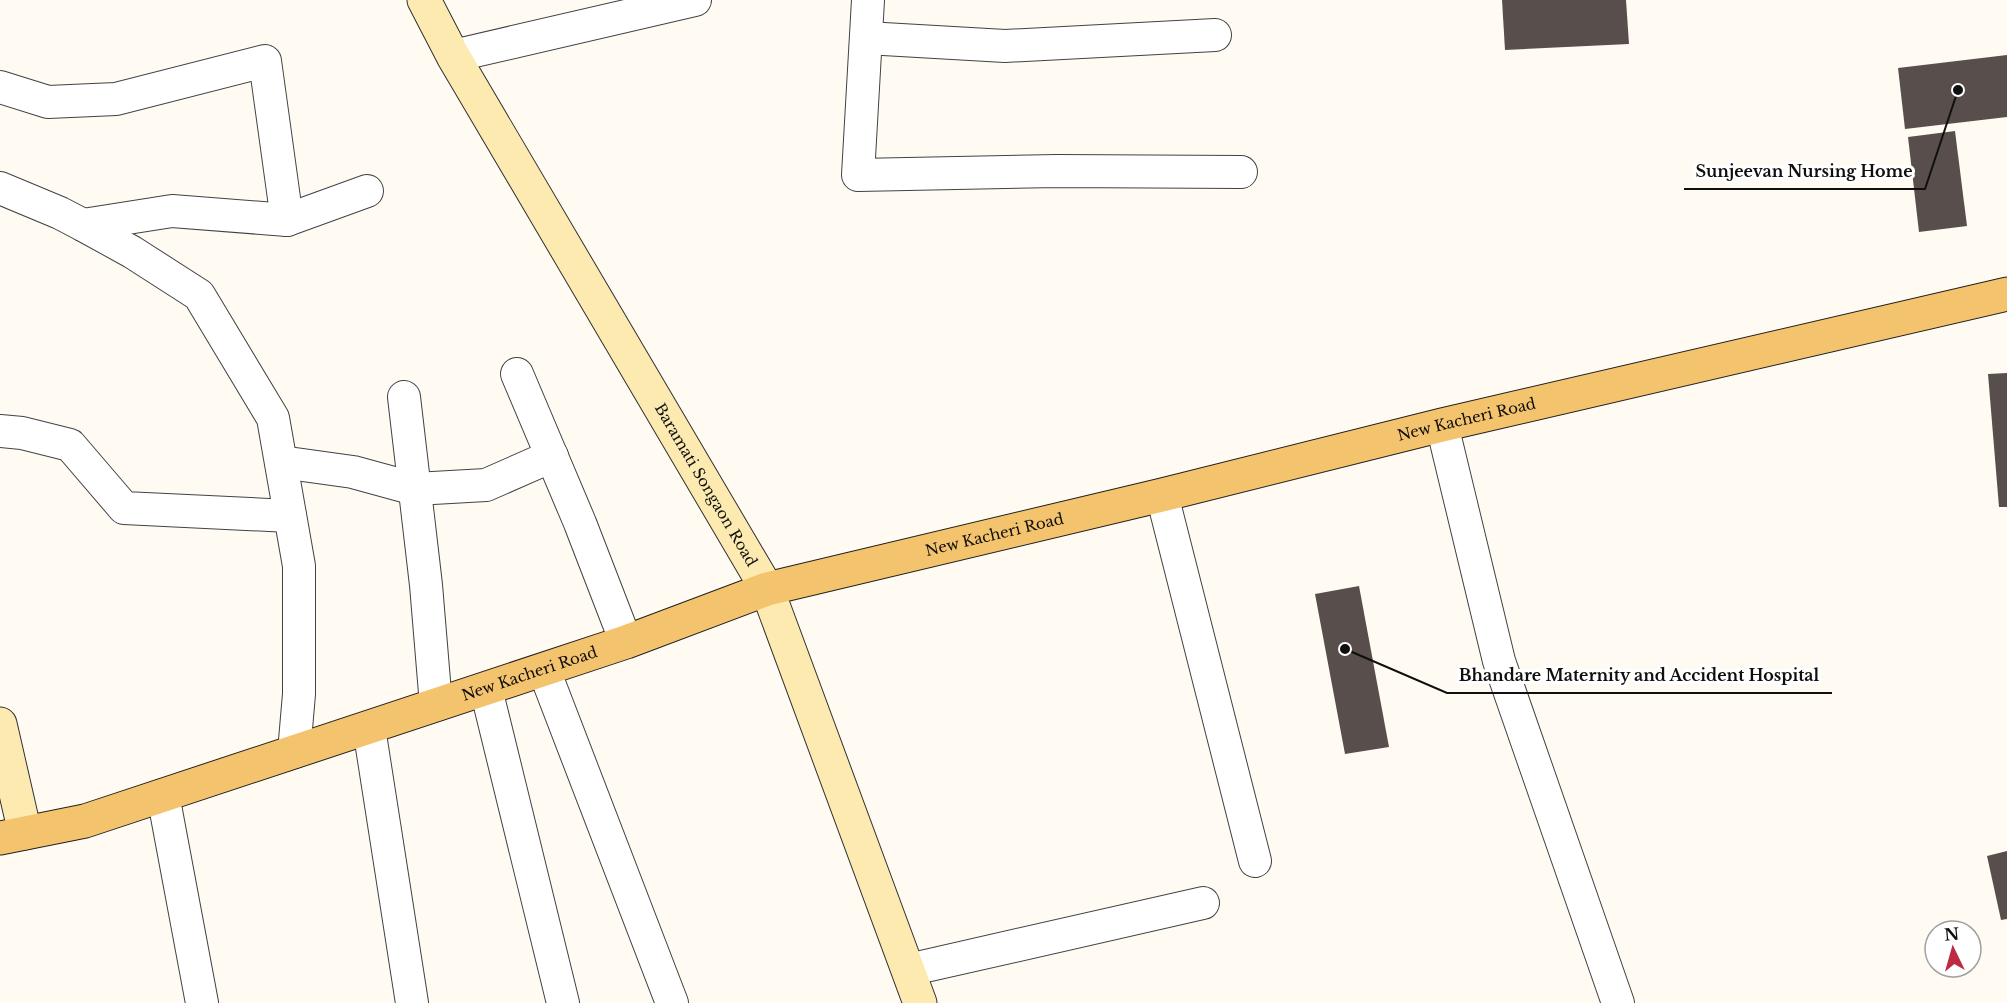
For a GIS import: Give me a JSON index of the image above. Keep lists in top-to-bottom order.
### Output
{
  "streets": {
    "main road": ["New Kacheri Road", "Baramati Songaon Road"]
  },
  "crossings": [
    ["New Kacheri Road", "Baramati Songaon Road"]
  ],
  "places": ["Sunjeevan Nursing Home", "Bhandare Maternity and Accident Hospital"],
  "north": "top"
}
